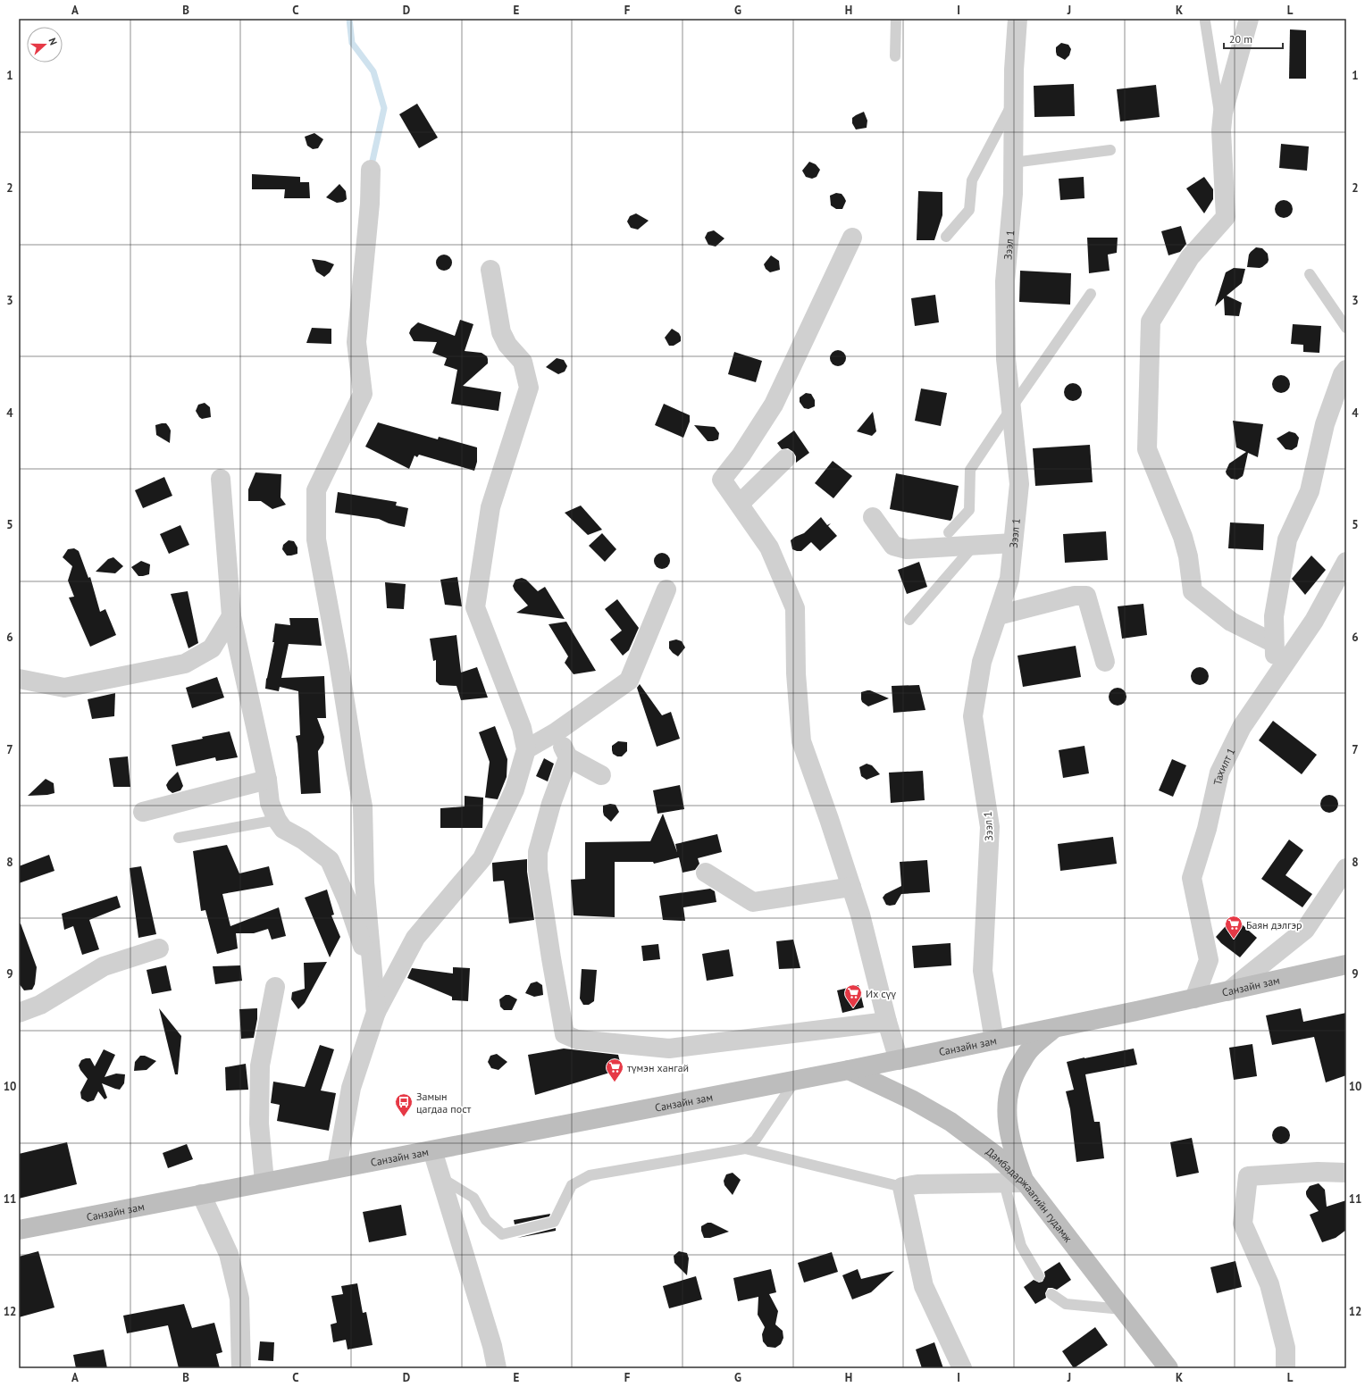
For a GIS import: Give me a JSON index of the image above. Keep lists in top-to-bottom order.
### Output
{
  "streets": {
    "main road": ["Санзайн зам", "Дамбадаржаагийн гудамж"],
    "street": ["Зээл 1", "Тахилт 1"]
  },
  "crossings": [
    ["Зээл 1", "Санзайн зам"],
    ["Тахилт 1", "Санзайн зам"],
    ["Санзайн зам", "Дамбадаржаагийн гудамж"]
  ],
  "places": {
    "supermarket": ["Баян дэлгэр", "Их сүү", "түмэн хангай"],
    "bus stop": ["Замын цагдаа пост"]
  },
  "scale_bar": "20 m",
  "north": "right",
  "grid": {
    "columns": [
      "A",
      "B",
      "C",
      "D",
      "E",
      "F",
      "G",
      "H",
      "I",
      "J",
      "K",
      "L"
    ],
    "rows": [
      "1",
      "2",
      "3",
      "4",
      "5",
      "6",
      "7",
      "8",
      "9",
      "10",
      "11",
      "12"
    ]
  }
}
